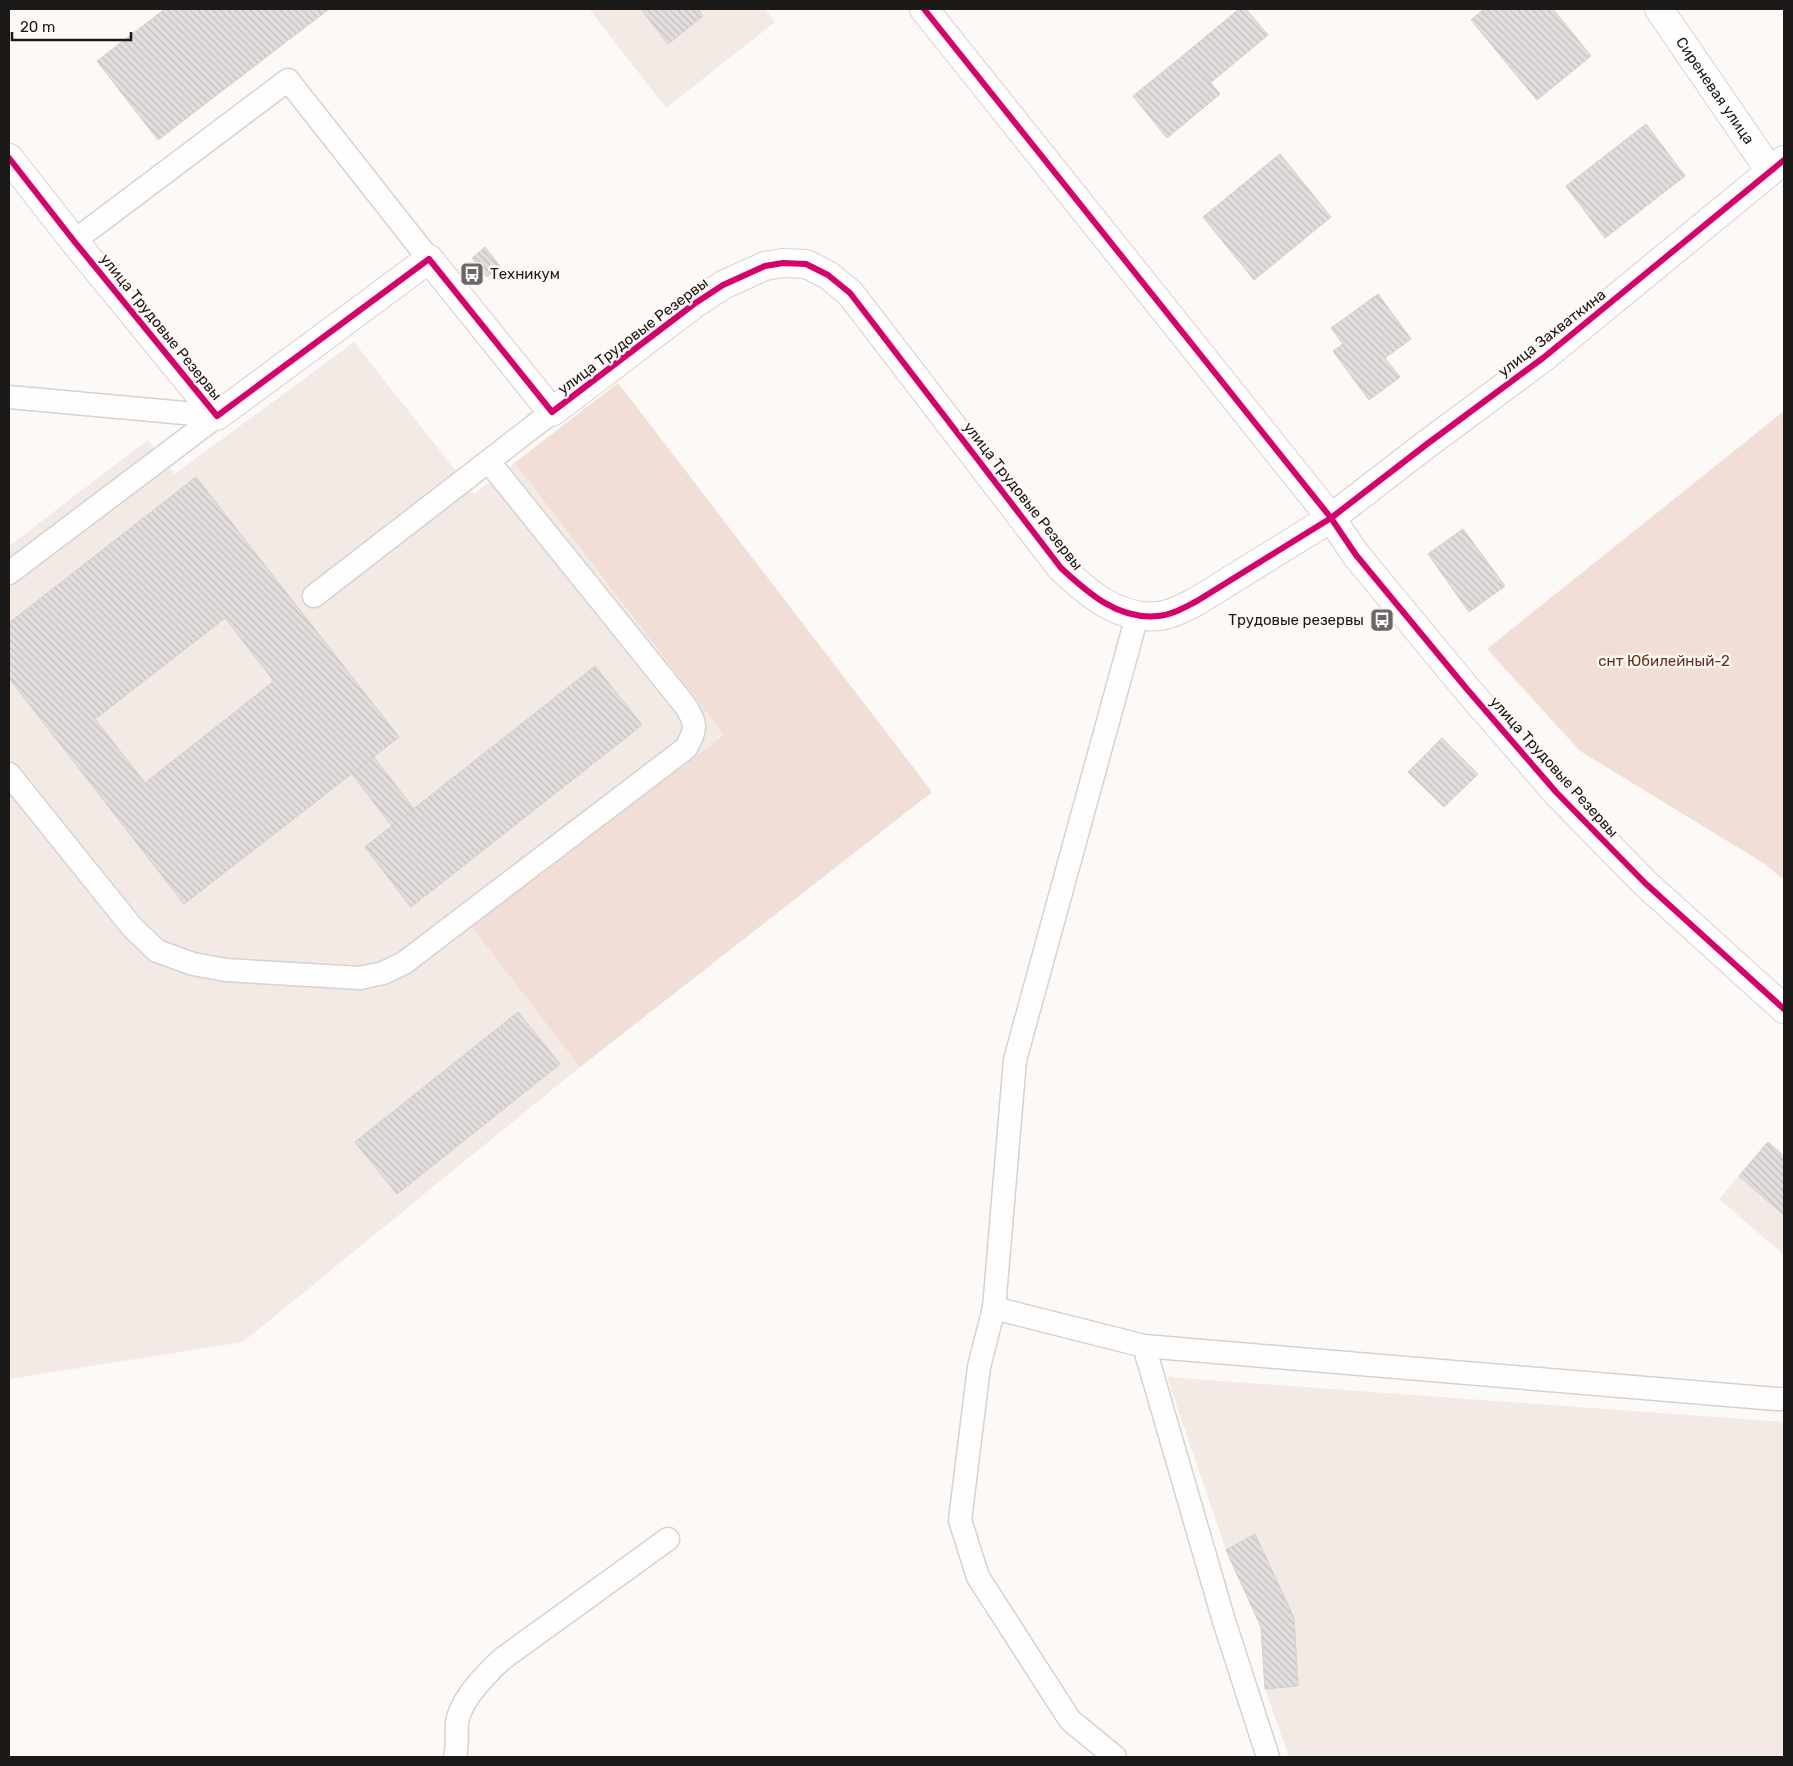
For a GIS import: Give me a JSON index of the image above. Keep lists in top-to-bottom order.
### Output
{
  "streets": {
    "street": ["Сиреневая улица", "улица Трудовые Резервы", "улица Захваткина"]
  },
  "crossings": [
    ["Сиреневая улица", "улица Захваткина"],
    ["улица Трудовые Резервы", "улица Захваткина"]
  ],
  "parks": ["снт Юбилейный-2"],
  "places": {
    "bus stop": ["Техникум", "Трудовые резервы"]
  },
  "scale_bar": "20 m"
}
